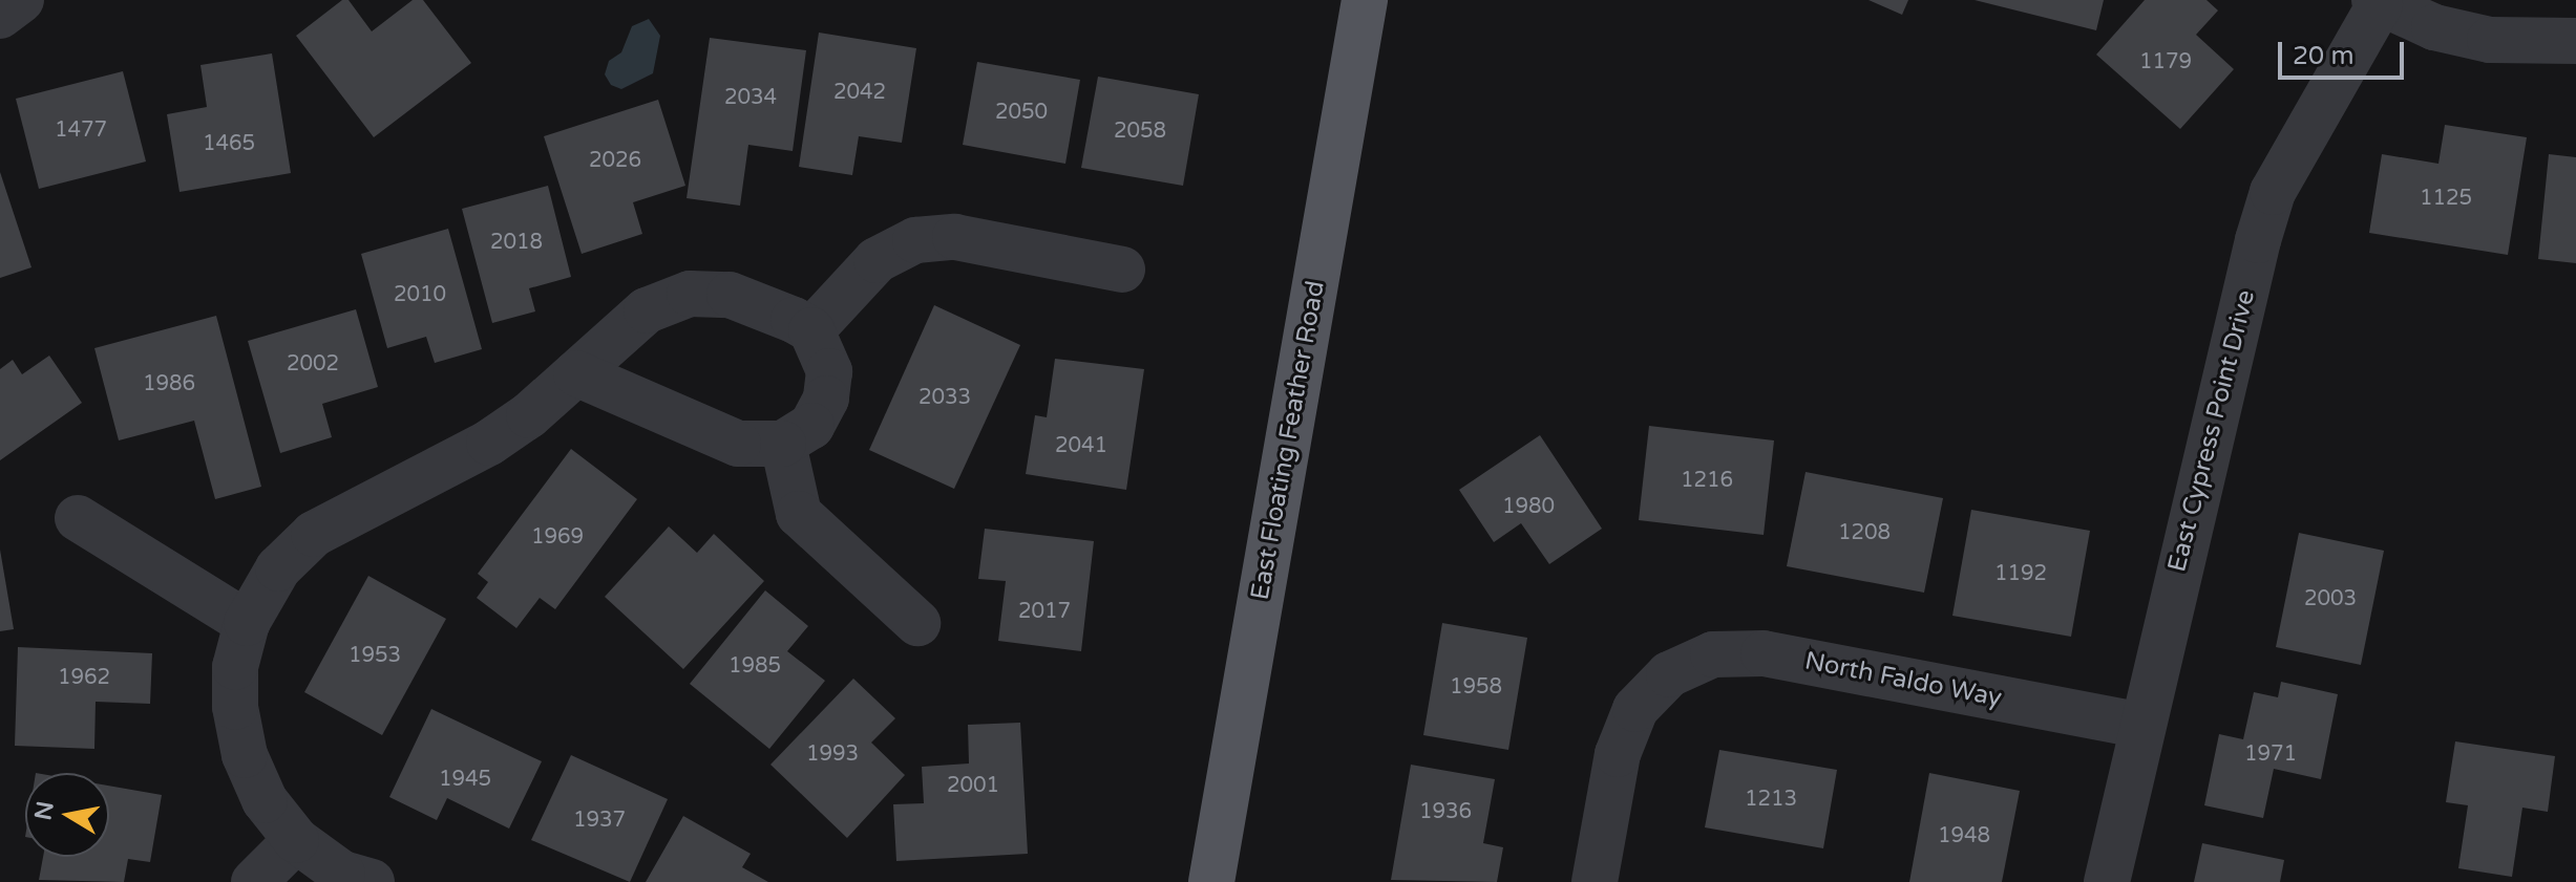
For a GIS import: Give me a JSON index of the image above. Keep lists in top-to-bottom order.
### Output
{
  "streets": {
    "main road": ["East Floating Feather Road"],
    "street": ["East Cypress Point Drive", "North Faldo Way"]
  },
  "crossings": [
    ["East Cypress Point Drive", "North Faldo Way"]
  ],
  "house_numbers": [
    "1179",
    "2042",
    "2034",
    "2050",
    "1477",
    "2058",
    "1465",
    "2026",
    "1125",
    "2018",
    "2010",
    "2002",
    "1986",
    "2033",
    "2041",
    "1216",
    "1980",
    "1208",
    "1969",
    "1192",
    "2003",
    "2017",
    "1953",
    "1985",
    "1962",
    "1958",
    "1993",
    "1971",
    "1945",
    "2001",
    "1213",
    "1936",
    "1937",
    "1948"
  ],
  "scale_bar": "20 m",
  "north": "left"
}
